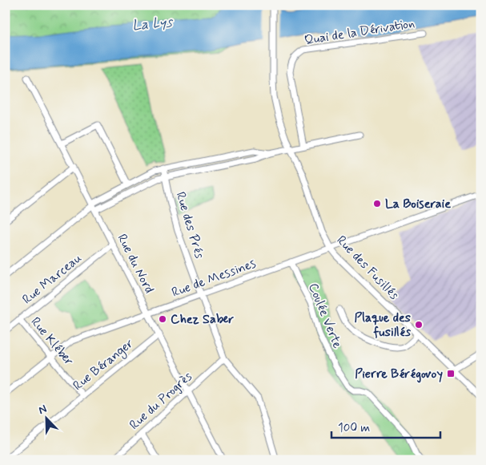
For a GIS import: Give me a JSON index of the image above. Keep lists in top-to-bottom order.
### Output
{
  "streets": {
    "street": [
      "Quai de la Dérivation",
      "Rue des Prés",
      "Rue du Nord",
      "Rue des Fusillés",
      "Rue de Messines",
      "Rue Marceau",
      "Coulée Verte",
      "Rue Kléber",
      "Rue Béranger",
      "Rue du Progrès"
    ]
  },
  "crossings": [
    ["Rue des Prés", "Rue de Messines"],
    ["Rue des Prés", "Rue du Progrès"],
    ["Rue du Nord", "Rue de Messines"],
    ["Rue du Nord", "Rue Marceau"],
    ["Rue du Nord", "Rue Béranger"],
    ["Rue du Nord", "Rue du Progrès"],
    ["Rue des Fusillés", "Rue de Messines"],
    ["Rue de Messines", "Coulée Verte"],
    ["Rue de Messines", "Rue Kléber"],
    ["Rue Marceau", "Rue Kléber"],
    ["Rue Kléber", "Rue Béranger"]
  ],
  "water": ["La Lys"],
  "places": {
    "other": ["La Boiseraie", "Chez Saber", "Plaque des fusillés"],
    "transit": ["Pierre Bérégovoy"]
  },
  "scale_bar": "100 m",
  "north": "top left"
}
